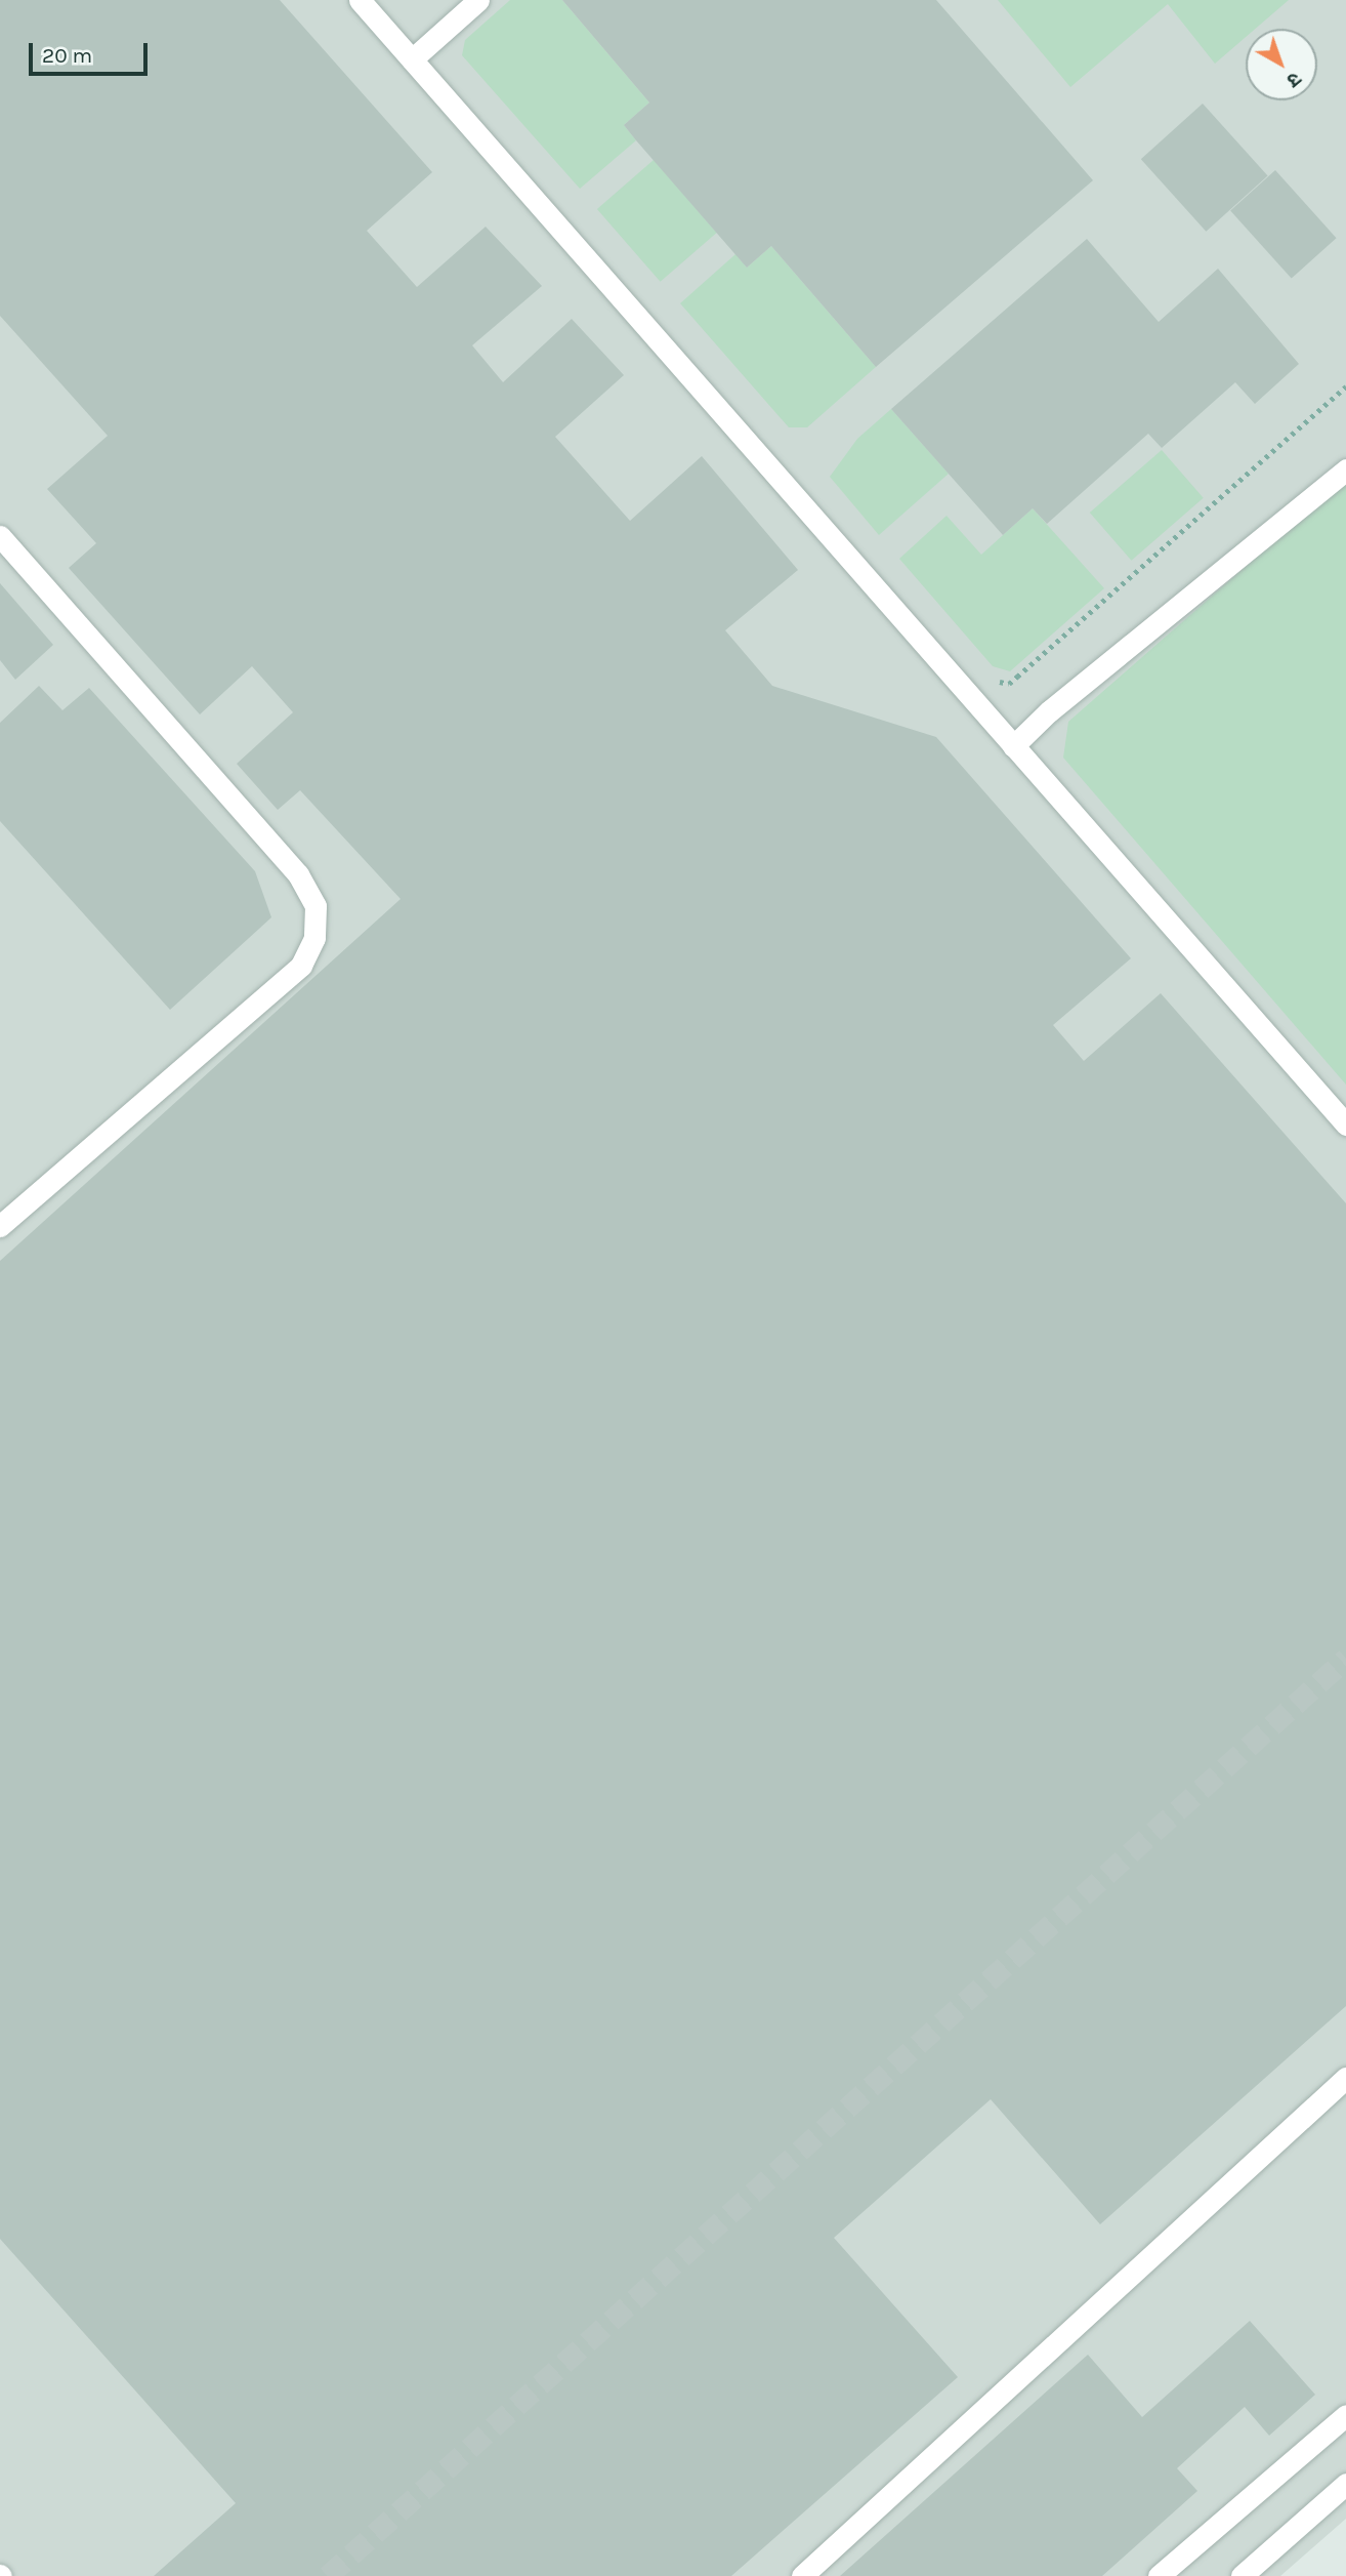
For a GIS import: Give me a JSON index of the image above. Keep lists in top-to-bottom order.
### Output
{
  "scale_bar": "20 m",
  "north": "bottom right"
}
